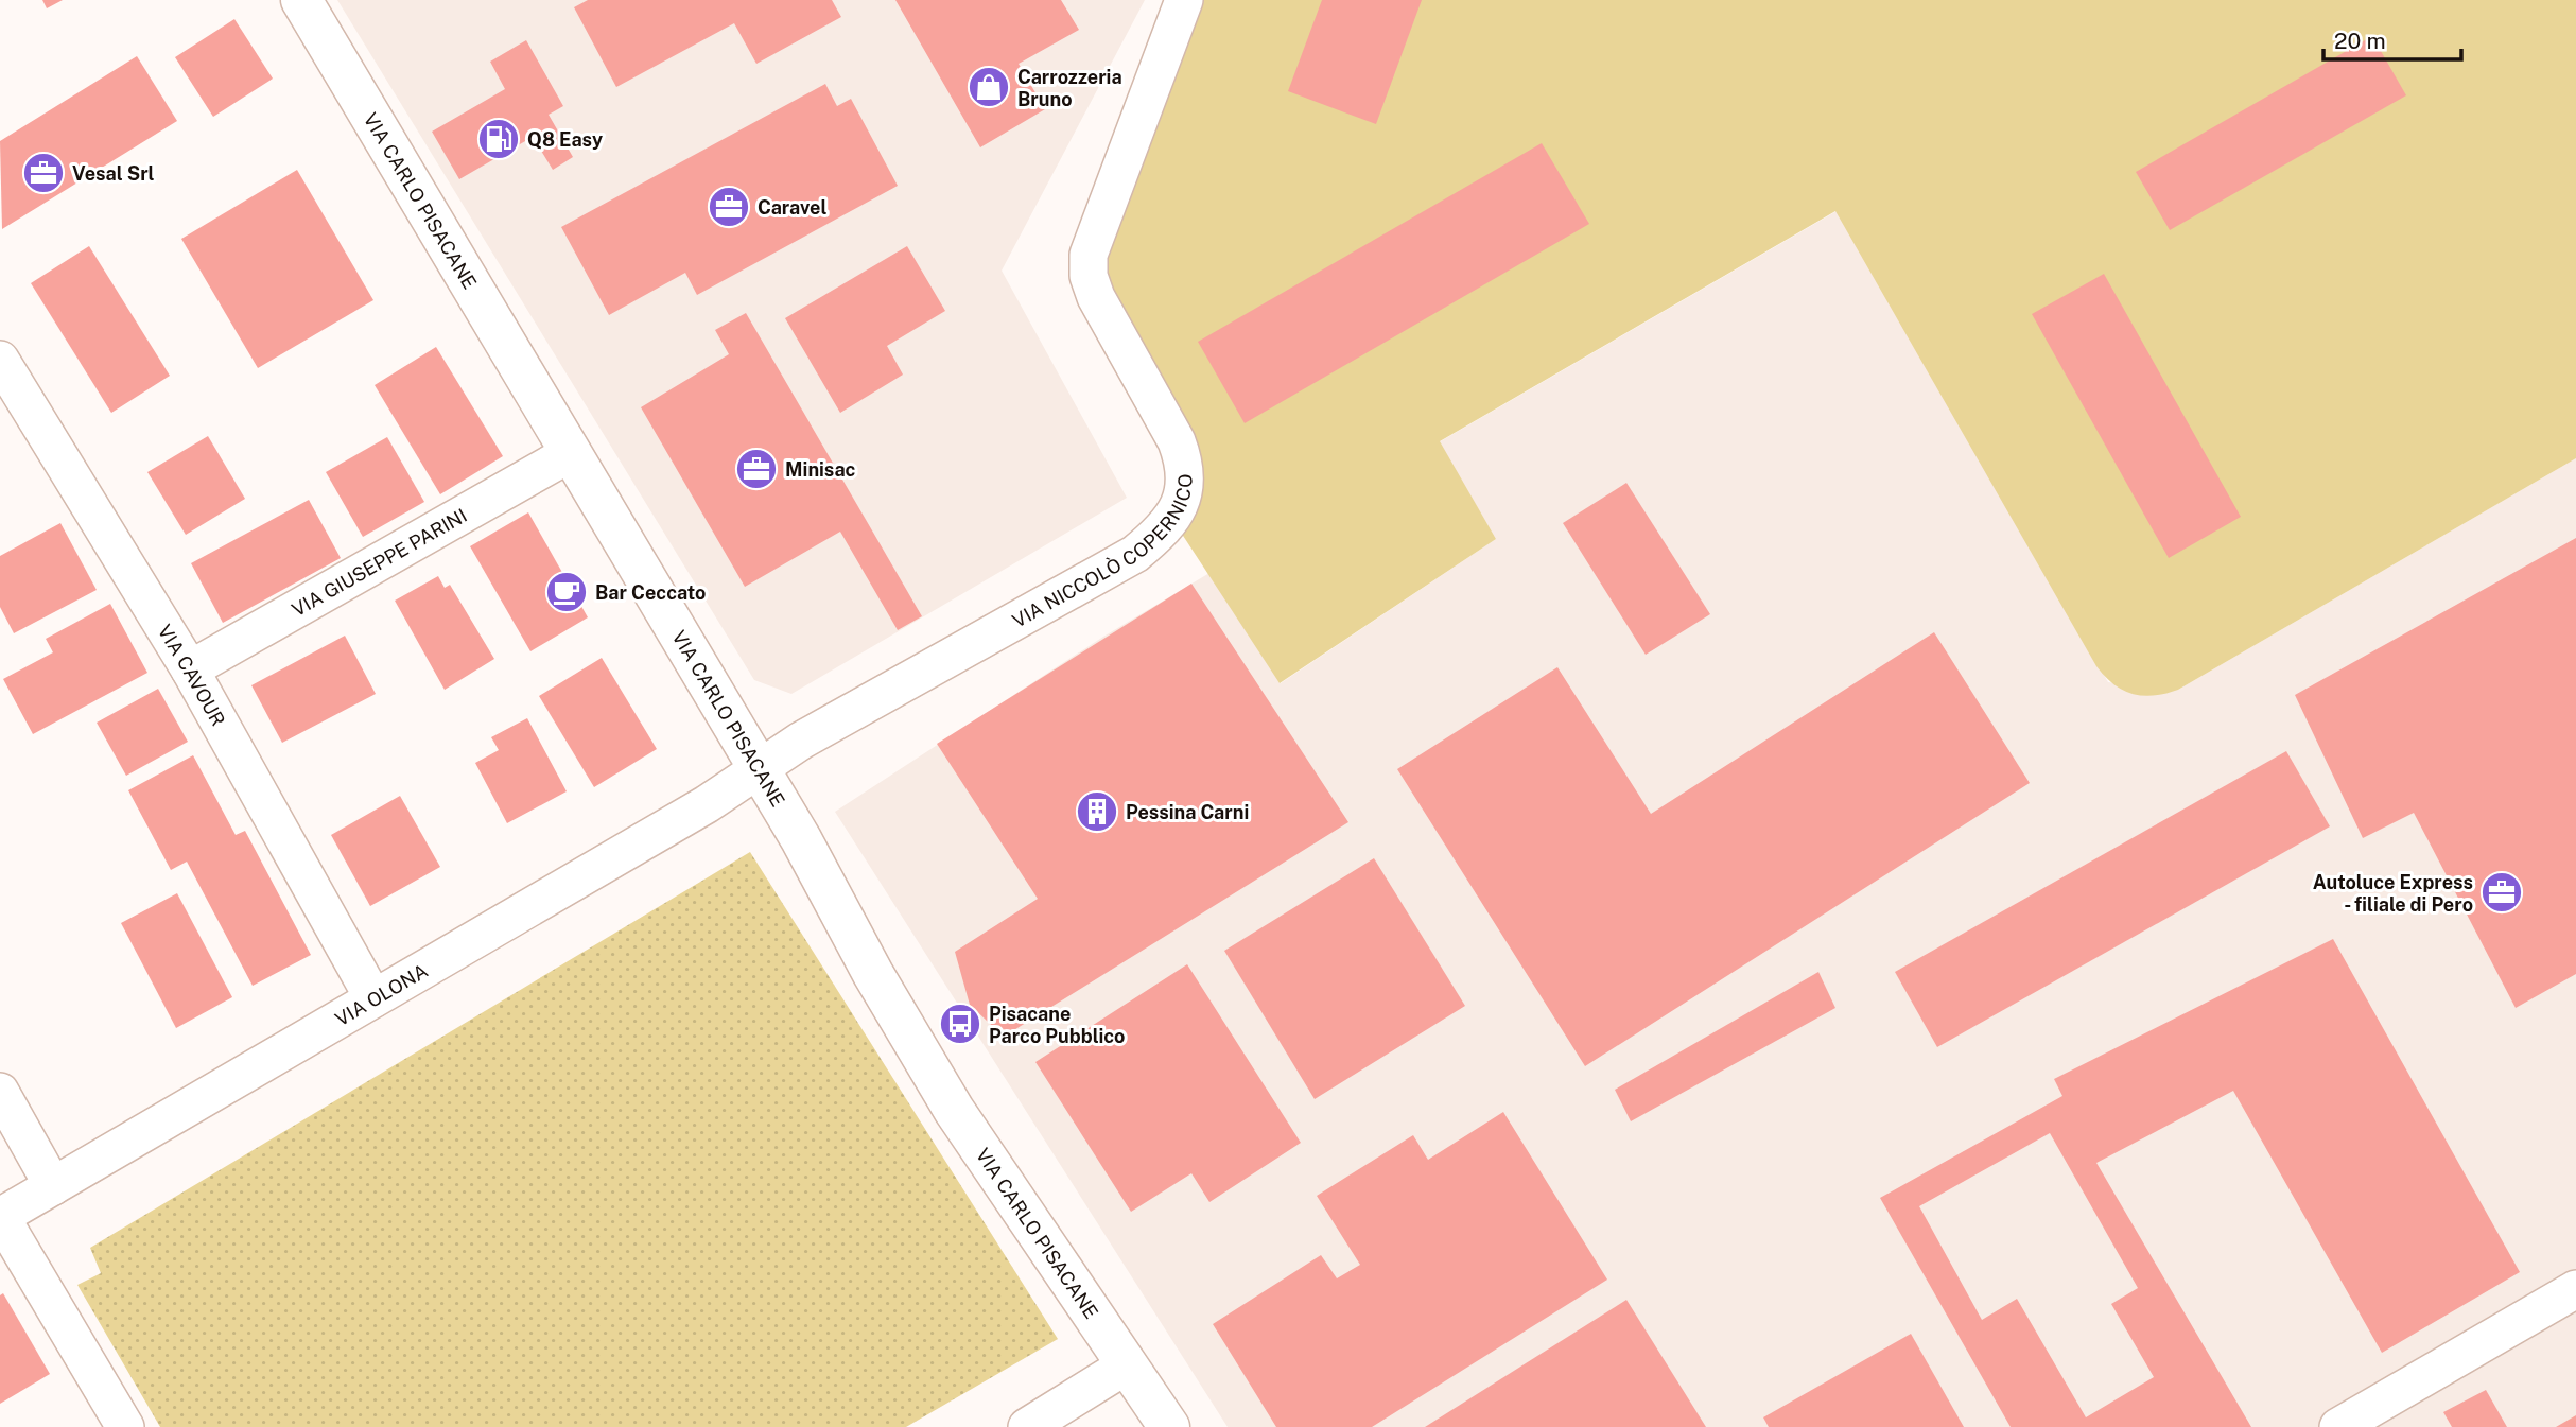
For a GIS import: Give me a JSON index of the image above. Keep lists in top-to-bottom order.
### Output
{
  "streets": {
    "street": [
      "VIA CARLO PISACANE",
      "VIA NICCOLÒ COPERNICO",
      "VIA GIUSEPPE PARINI",
      "VIA CAVOUR",
      "VIA OLONA"
    ]
  },
  "crossings": [
    ["VIA CARLO PISACANE", "VIA NICCOLÒ COPERNICO"],
    ["VIA CARLO PISACANE", "VIA GIUSEPPE PARINI"],
    ["VIA CARLO PISACANE", "VIA OLONA"],
    ["VIA NICCOLÒ COPERNICO", "VIA OLONA"],
    ["VIA GIUSEPPE PARINI", "VIA CAVOUR"],
    ["VIA CAVOUR", "VIA OLONA"]
  ],
  "places": {
    "shop": ["Carrozzeria Bruno"],
    "fuel station": ["Q8 Easy"],
    "office": [
      "Vesal Srl",
      "Caravel",
      "Minisac",
      "Autoluce Express - filiale di Pero"
    ],
    "cafe": ["Bar Ceccato"],
    "building": ["Pessina Carni"],
    "bus stop": ["Pisacane Parco Pubblico"]
  },
  "scale_bar": "20 m"
}
